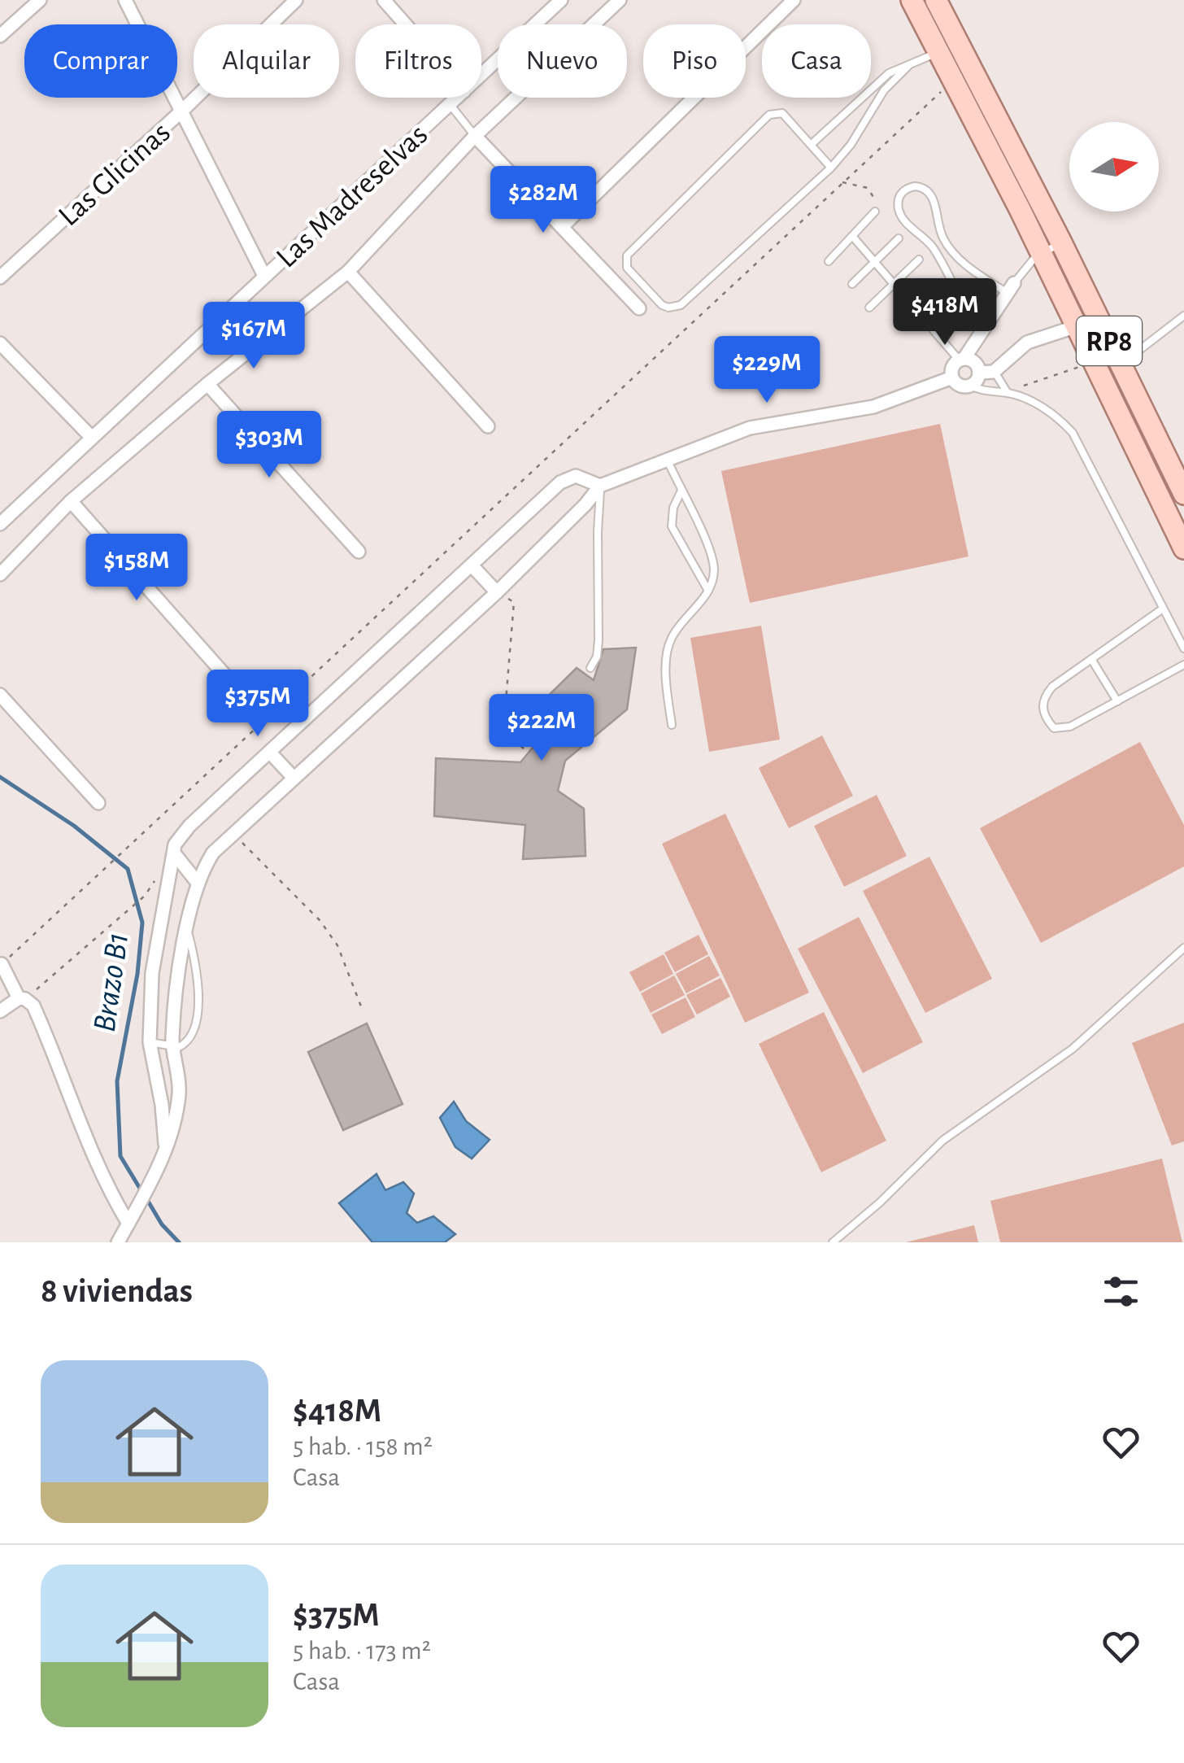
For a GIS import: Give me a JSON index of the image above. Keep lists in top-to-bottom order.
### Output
{
  "streets": {
    "main road": ["RP8"],
    "street": ["Las Glicinas", "Las Madreselvas"]
  },
  "water": ["Brazo B1"],
  "north": "right",
  "page": {
    "chip": [
      "Comprar",
      "Alquilar",
      "Filtros",
      "Nuevo",
      "Piso",
      "Casa"
    ],
    "price": [
      "$282M",
      "$418M",
      "$167M",
      "$229M",
      "$303M",
      "$158M",
      "$375M",
      "$222M"
    ],
    "heading": "8 viviendas",
    "list": [
      {
        "name": "$418M",
        "note": "5 hab. · 158 m² · Casa"
      },
      {
        "name": "$375M",
        "note": "5 hab. · 173 m² · Casa"
      }
    ]
  }
}
